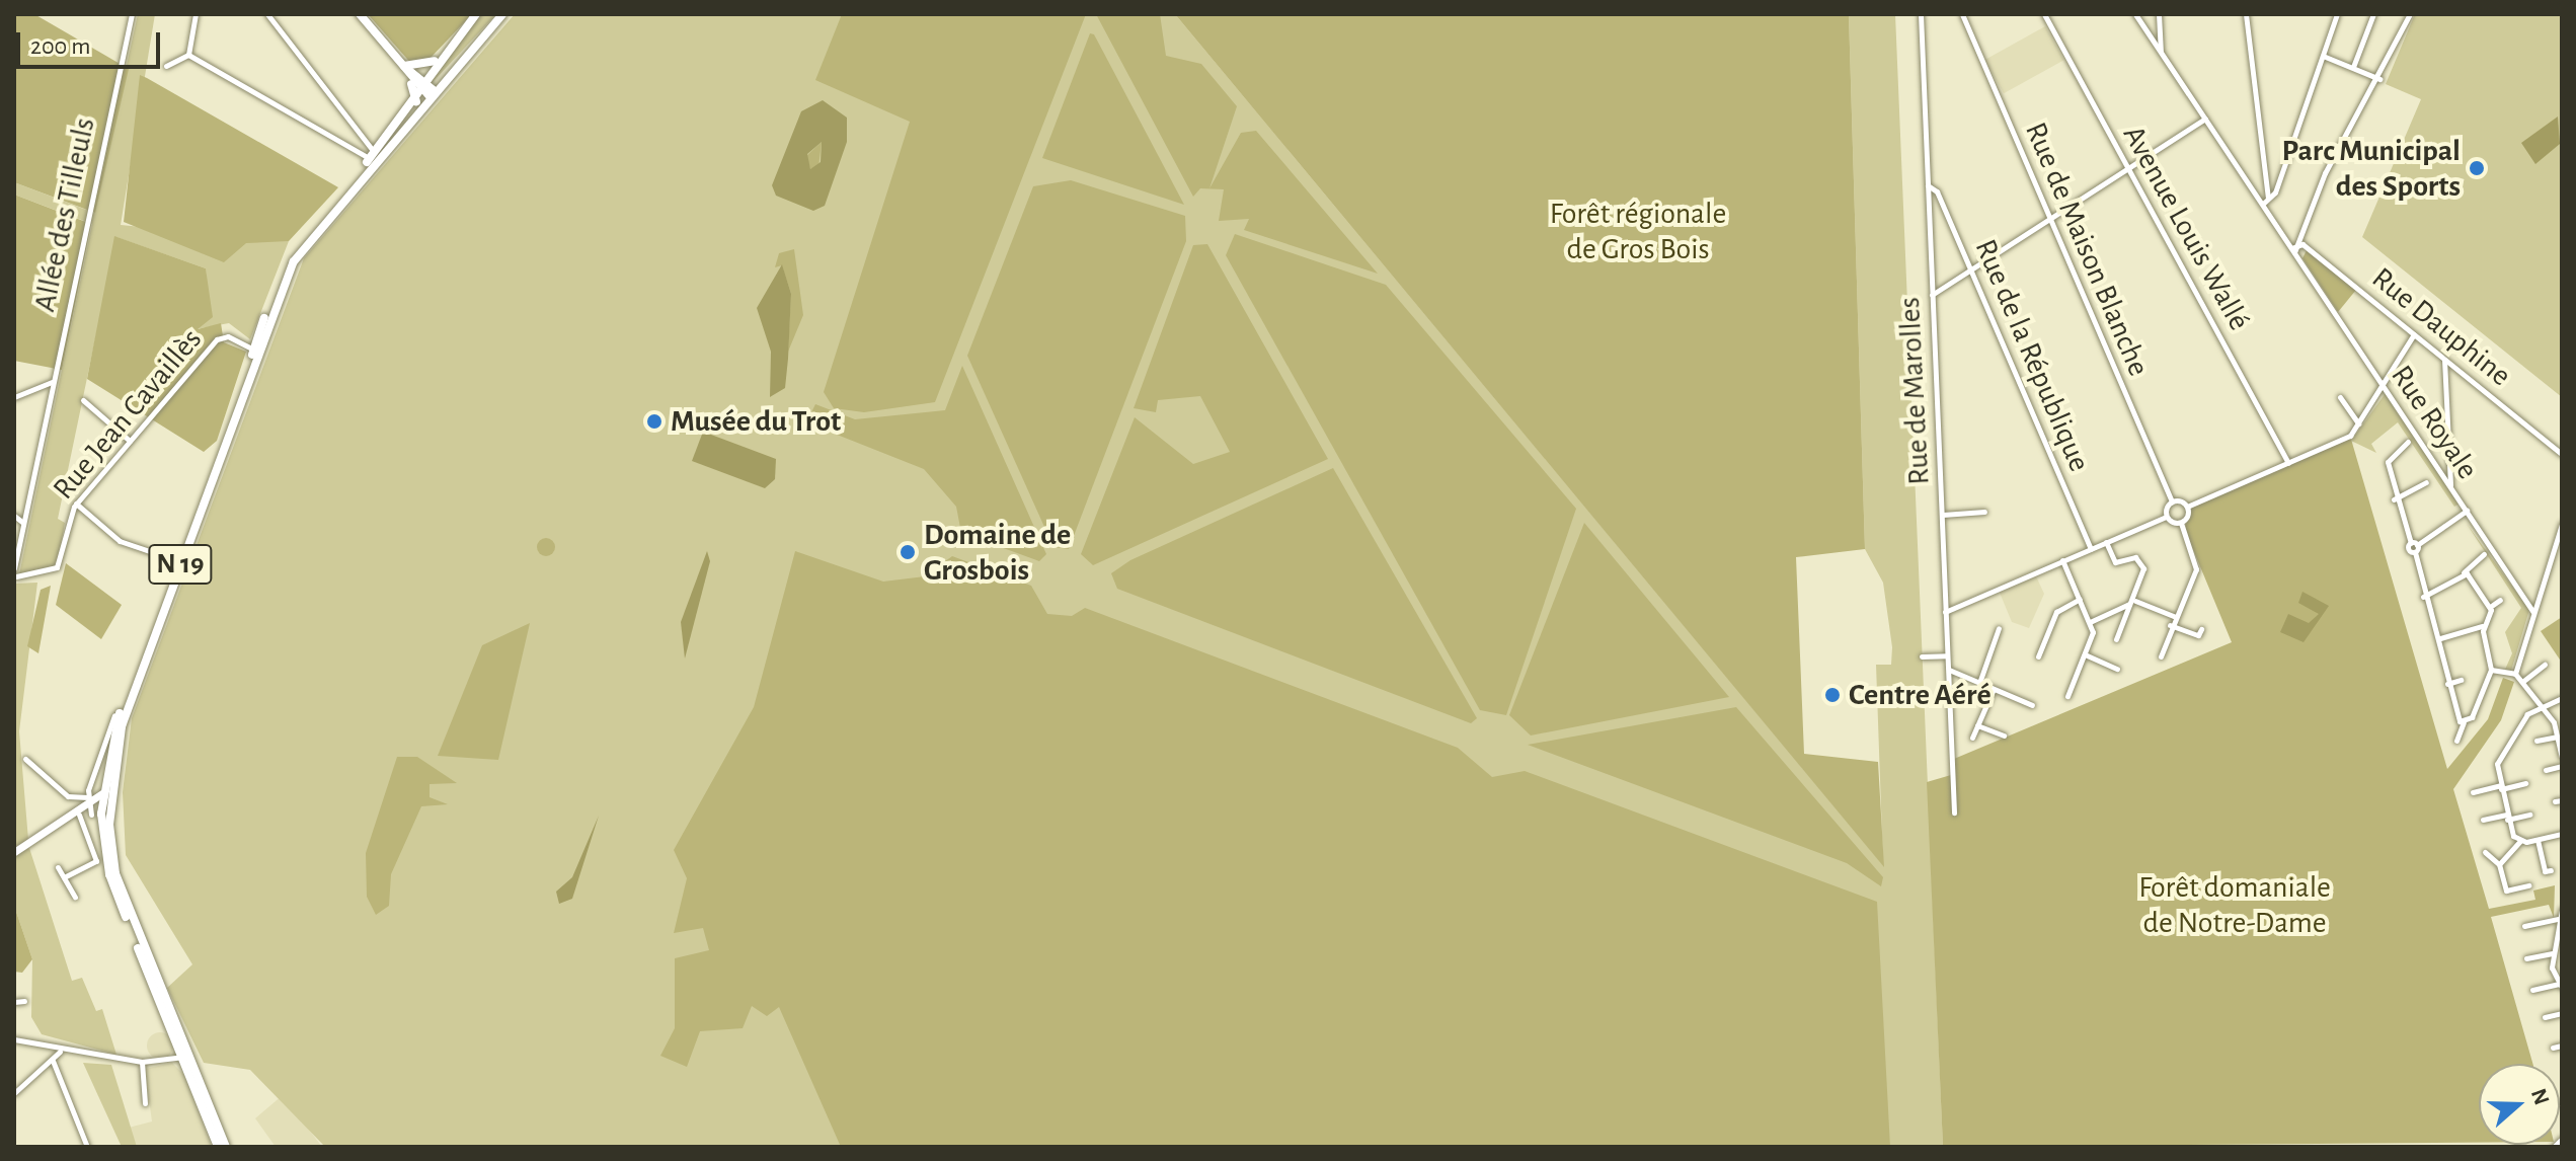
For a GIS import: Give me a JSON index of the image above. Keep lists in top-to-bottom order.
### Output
{
  "streets": {
    "main road": ["N 19"],
    "street": [
      "Allée des Tilleuls",
      "Avenue Louis Wallé",
      "Rue de Maison Blanche",
      "Rue Dauphine",
      "Rue de la République",
      "Rue de Marolles",
      "Rue Jean Cavaillès",
      "Rue Royale"
    ]
  },
  "crossings": [
    ["Allée des Tilleuls", "Rue Jean Cavaillès"],
    ["Rue Dauphine", "Rue Royale"],
    ["Rue de la République", "Rue de Marolles"],
    ["Rue Jean Cavaillès", "N 19"]
  ],
  "parks": ["Forêt régionale de Gros Bois", "Forêt domaniale de Notre-Dame"],
  "places": [
    "Parc Municipal des Sports",
    "Musée du Trot",
    "Domaine de Grosbois",
    "Centre Aéré"
  ],
  "scale_bar": "200 m",
  "north": "right"
}
